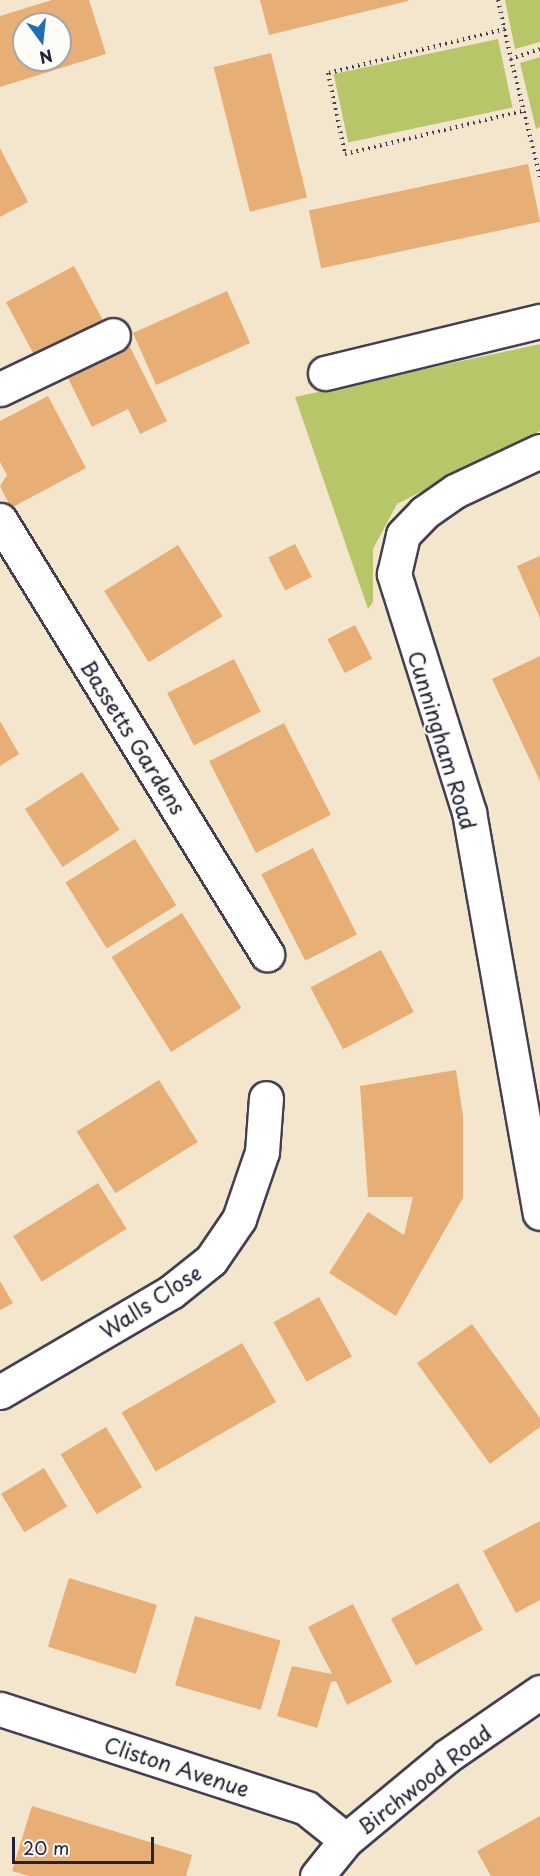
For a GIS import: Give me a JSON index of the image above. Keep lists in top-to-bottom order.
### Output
{
  "streets": {
    "street": [
      "Bassetts Gardens",
      "Cunningham Road",
      "Walls Close",
      "Cliston Avenue",
      "Birchwood Road"
    ]
  },
  "crossings": [
    ["Cliston Avenue", "Birchwood Road"]
  ],
  "scale_bar": "20 m",
  "north": "bottom"
}
